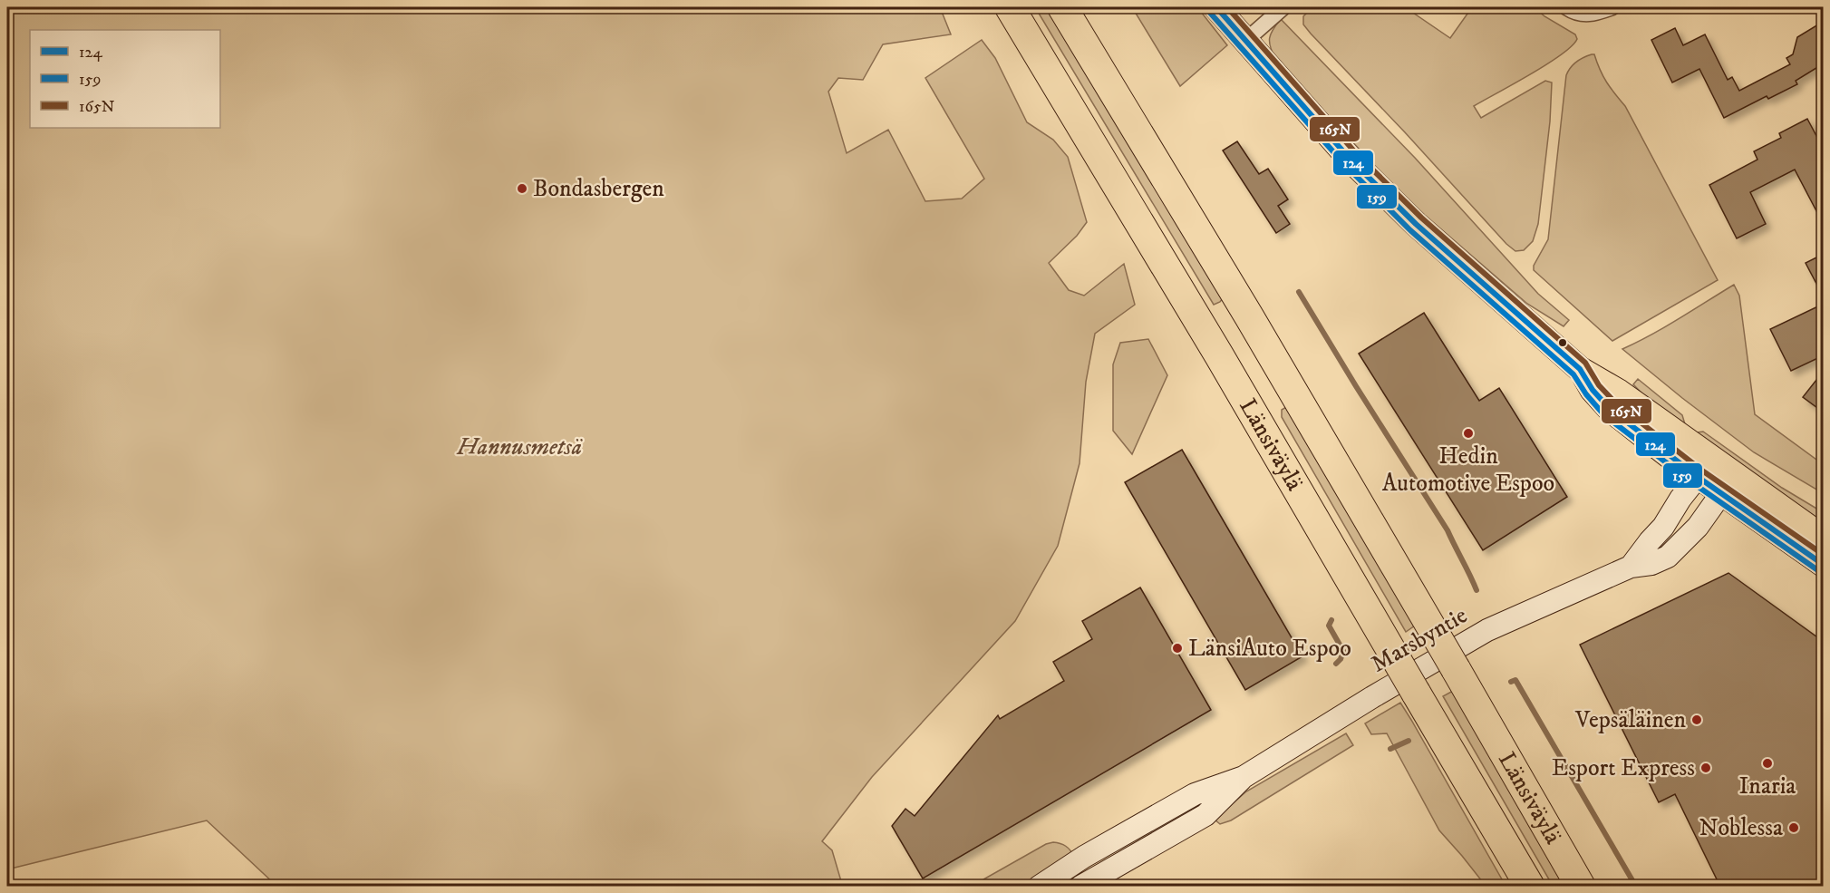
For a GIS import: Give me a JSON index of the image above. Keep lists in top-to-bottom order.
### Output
{
  "streets": {
    "highway": ["Länsiväylä"],
    "main road": ["Marsbyntie"]
  },
  "parks": ["Hannusmetsä"],
  "places": [
    "Bondasbergen",
    "Hedin Automotive Espoo",
    "LänsiAuto Espoo",
    "Vepsäläinen",
    "Inaria",
    "Esport Express",
    "Noblessa"
  ],
  "lines": ["transit line 124", "transit line 165N", "transit line 159"],
  "legend": ["124", "159", "165N"]
}
